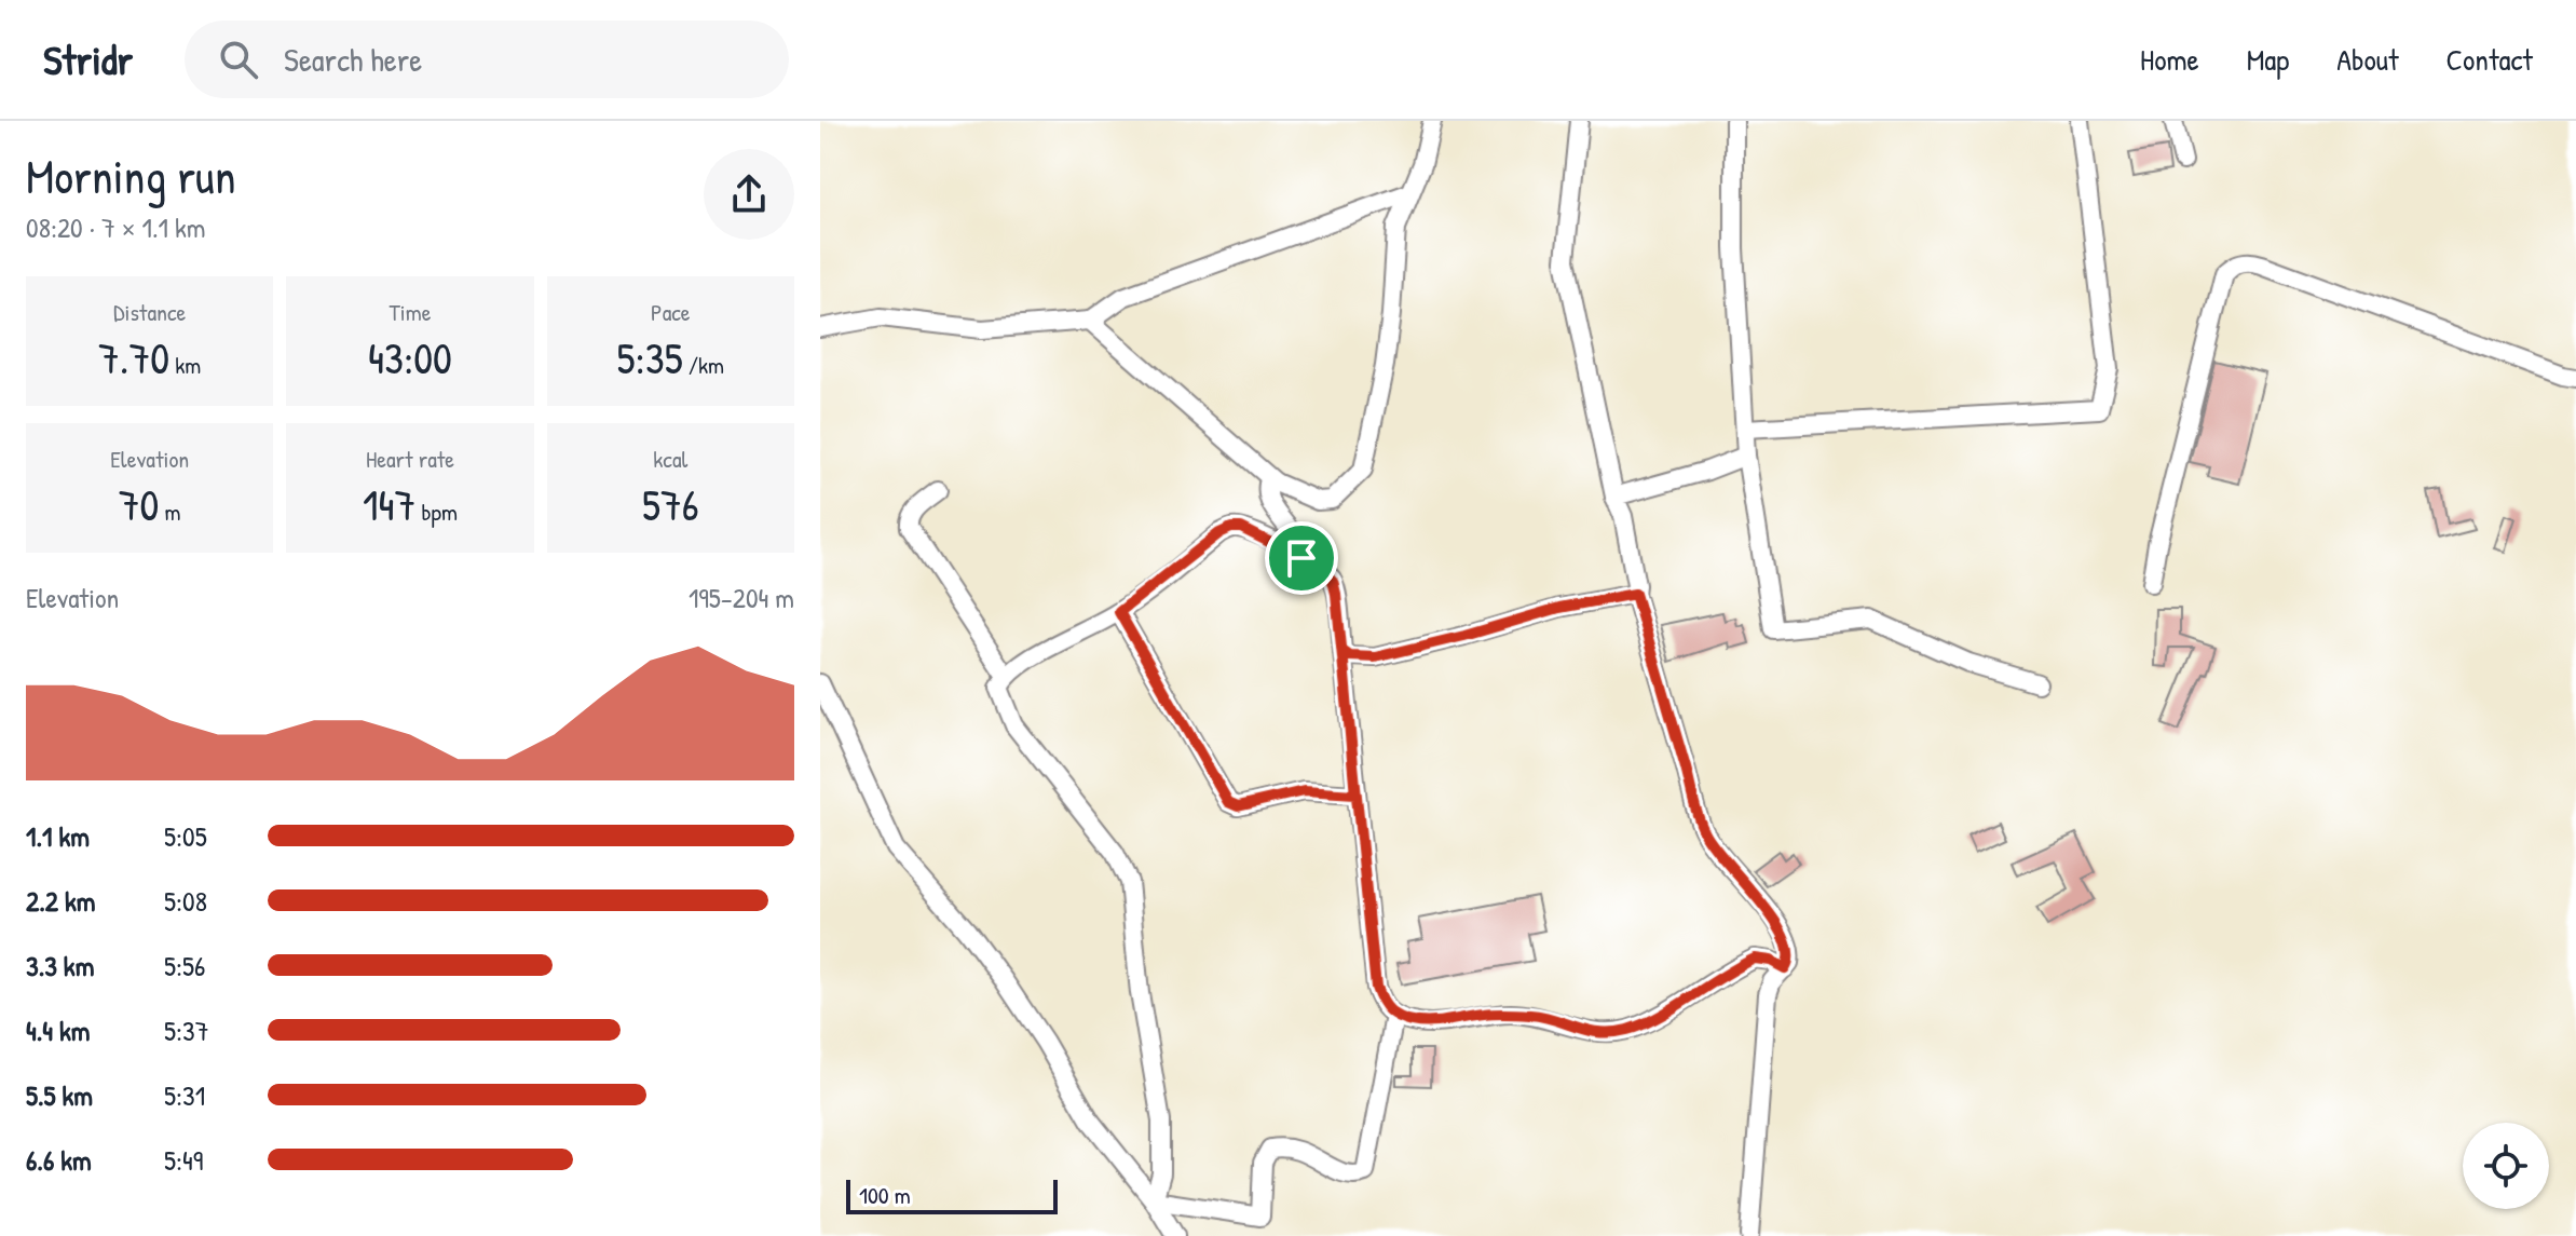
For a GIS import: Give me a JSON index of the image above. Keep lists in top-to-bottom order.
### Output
{
  "scale_bar": "100 m",
  "page": {
    "header": "Stridr",
    "search": "Search here",
    "nav": [
      "Home",
      "Map",
      "About",
      "Contact"
    ],
    "heading": ["Morning run", "08:20 · 7 × 1.1 km"],
    "stats": [
      ["Distance", "7.70 km"],
      ["Time", "43:00"],
      ["Pace", "5:35 /km"],
      ["Elevation", "70 m"],
      ["Heart rate", "147 bpm"],
      ["kcal", "576"]
    ],
    "chart": ["Elevation", "195–204 m"],
    "list": [
      {
        "name": "1.1 km",
        "note": "5:05"
      },
      {
        "name": "2.2 km",
        "note": "5:08"
      },
      {
        "name": "3.3 km",
        "note": "5:56"
      },
      {
        "name": "4.4 km",
        "note": "5:37"
      },
      {
        "name": "5.5 km",
        "note": "5:31"
      },
      {
        "name": "6.6 km",
        "note": "5:49"
      }
    ],
    "scale": "100 m"
  }
}
